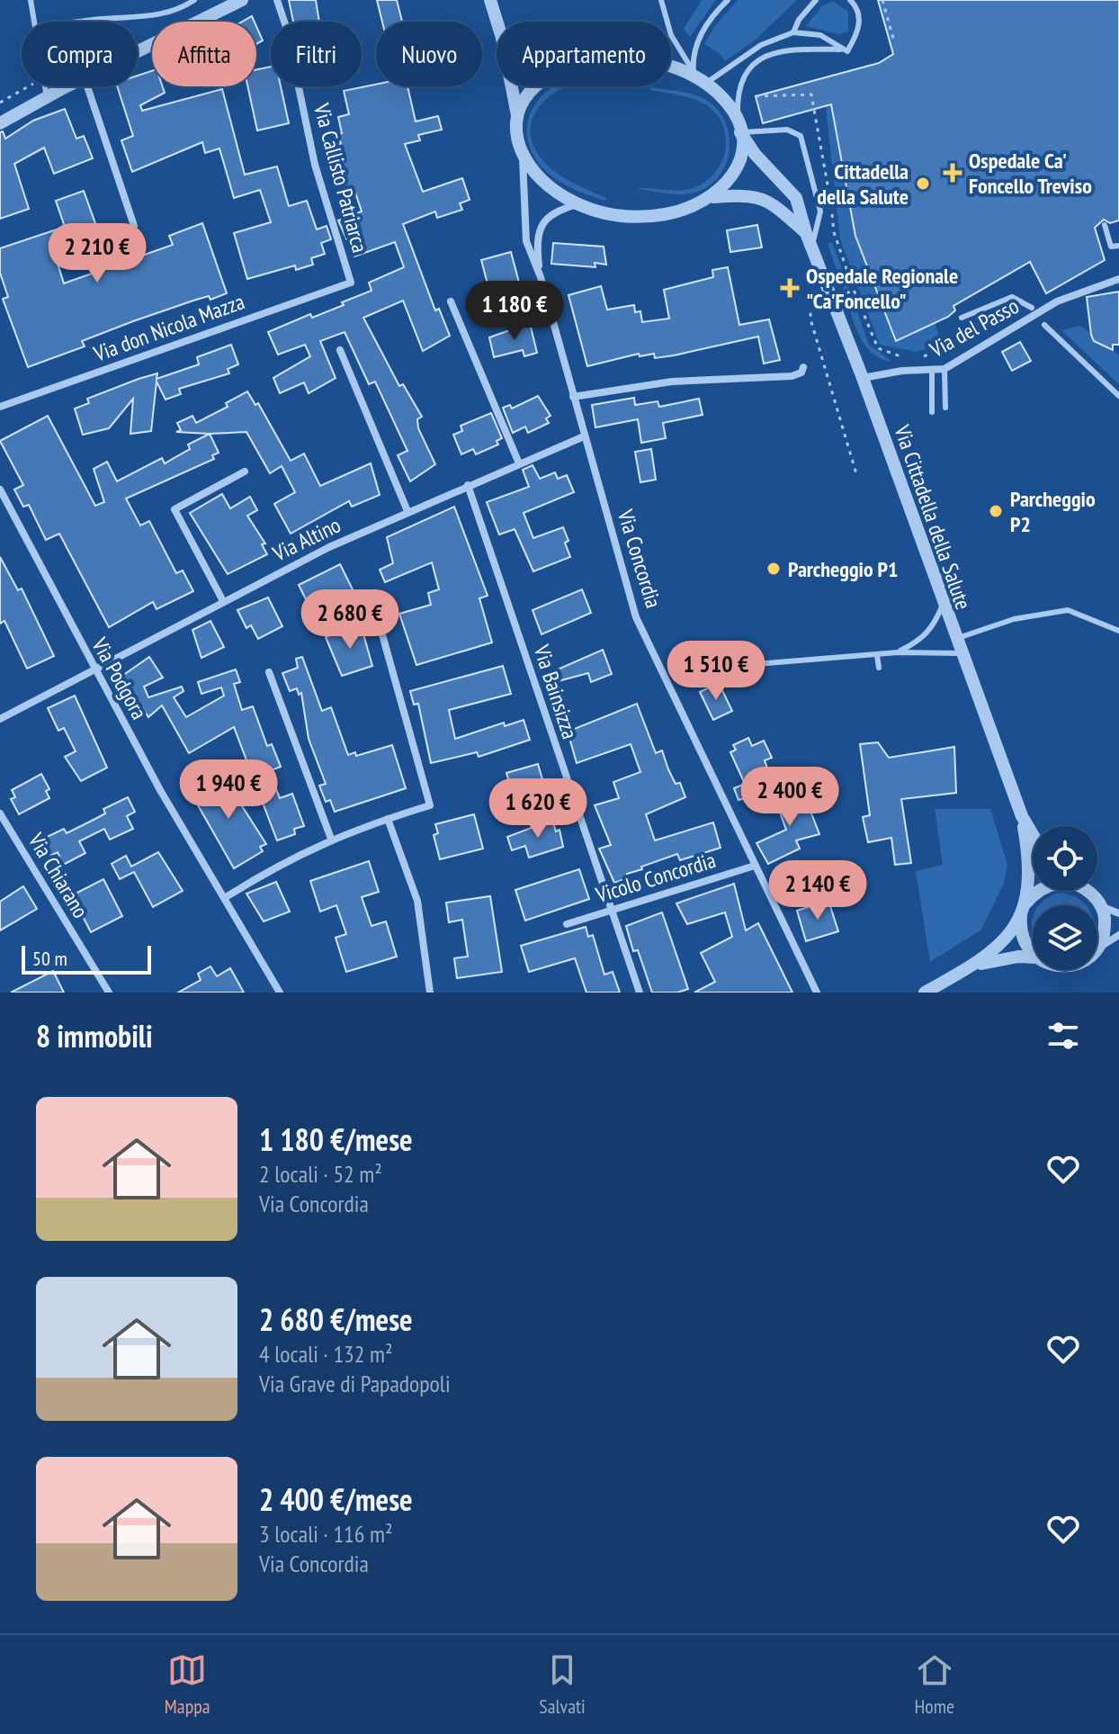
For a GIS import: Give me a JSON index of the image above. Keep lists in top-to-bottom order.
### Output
{
  "streets": {
    "street": [
      "Via Callisto Patriarca",
      "Via don Nicola Mazza",
      "Via del Passo",
      "Via Cittadella della Salute",
      "Via Altino",
      "Via Concordia",
      "Via Podgora",
      "Via Bainsizza",
      "Via Chiarano",
      "Vicolo Concordia"
    ]
  },
  "crossings": [
    ["Via Callisto Patriarca", "Via don Nicola Mazza"],
    ["Via del Passo", "Via Cittadella della Salute"],
    ["Via Altino", "Via Concordia"],
    ["Via Altino", "Via Podgora"],
    ["Via Altino", "Via Bainsizza"],
    ["Via Concordia", "Vicolo Concordia"],
    ["Via Bainsizza", "Vicolo Concordia"]
  ],
  "places": {
    "health": ["Ospedale Ca' Foncello Treviso", "Ospedale Regionale \"Ca'Foncello\""],
    "other": ["Cittadella della Salute", "Parcheggio P2", "Parcheggio P1"]
  },
  "scale_bar": "50 m",
  "page": {
    "chip": [
      "Compra",
      "Affitta",
      "Filtri",
      "Nuovo",
      "Appartamento"
    ],
    "price": [
      "2 210 €",
      "1 180 €",
      "2 680 €",
      "1 510 €",
      "1 940 €",
      "2 400 €",
      "1 620 €",
      "2 140 €"
    ],
    "scale": "50 m",
    "heading": "8 immobili",
    "list": [
      {
        "name": "1 180 €/mese",
        "note": "2 locali · 52 m² · Via Concordia"
      },
      {
        "name": "2 680 €/mese",
        "note": "4 locali · 132 m² · Via Grave di Papadopoli"
      },
      {
        "name": "2 400 €/mese",
        "note": "3 locali · 116 m² · Via Concordia"
      }
    ],
    "tabs": ["Mappa", "Salvati", "Home"]
  }
}
